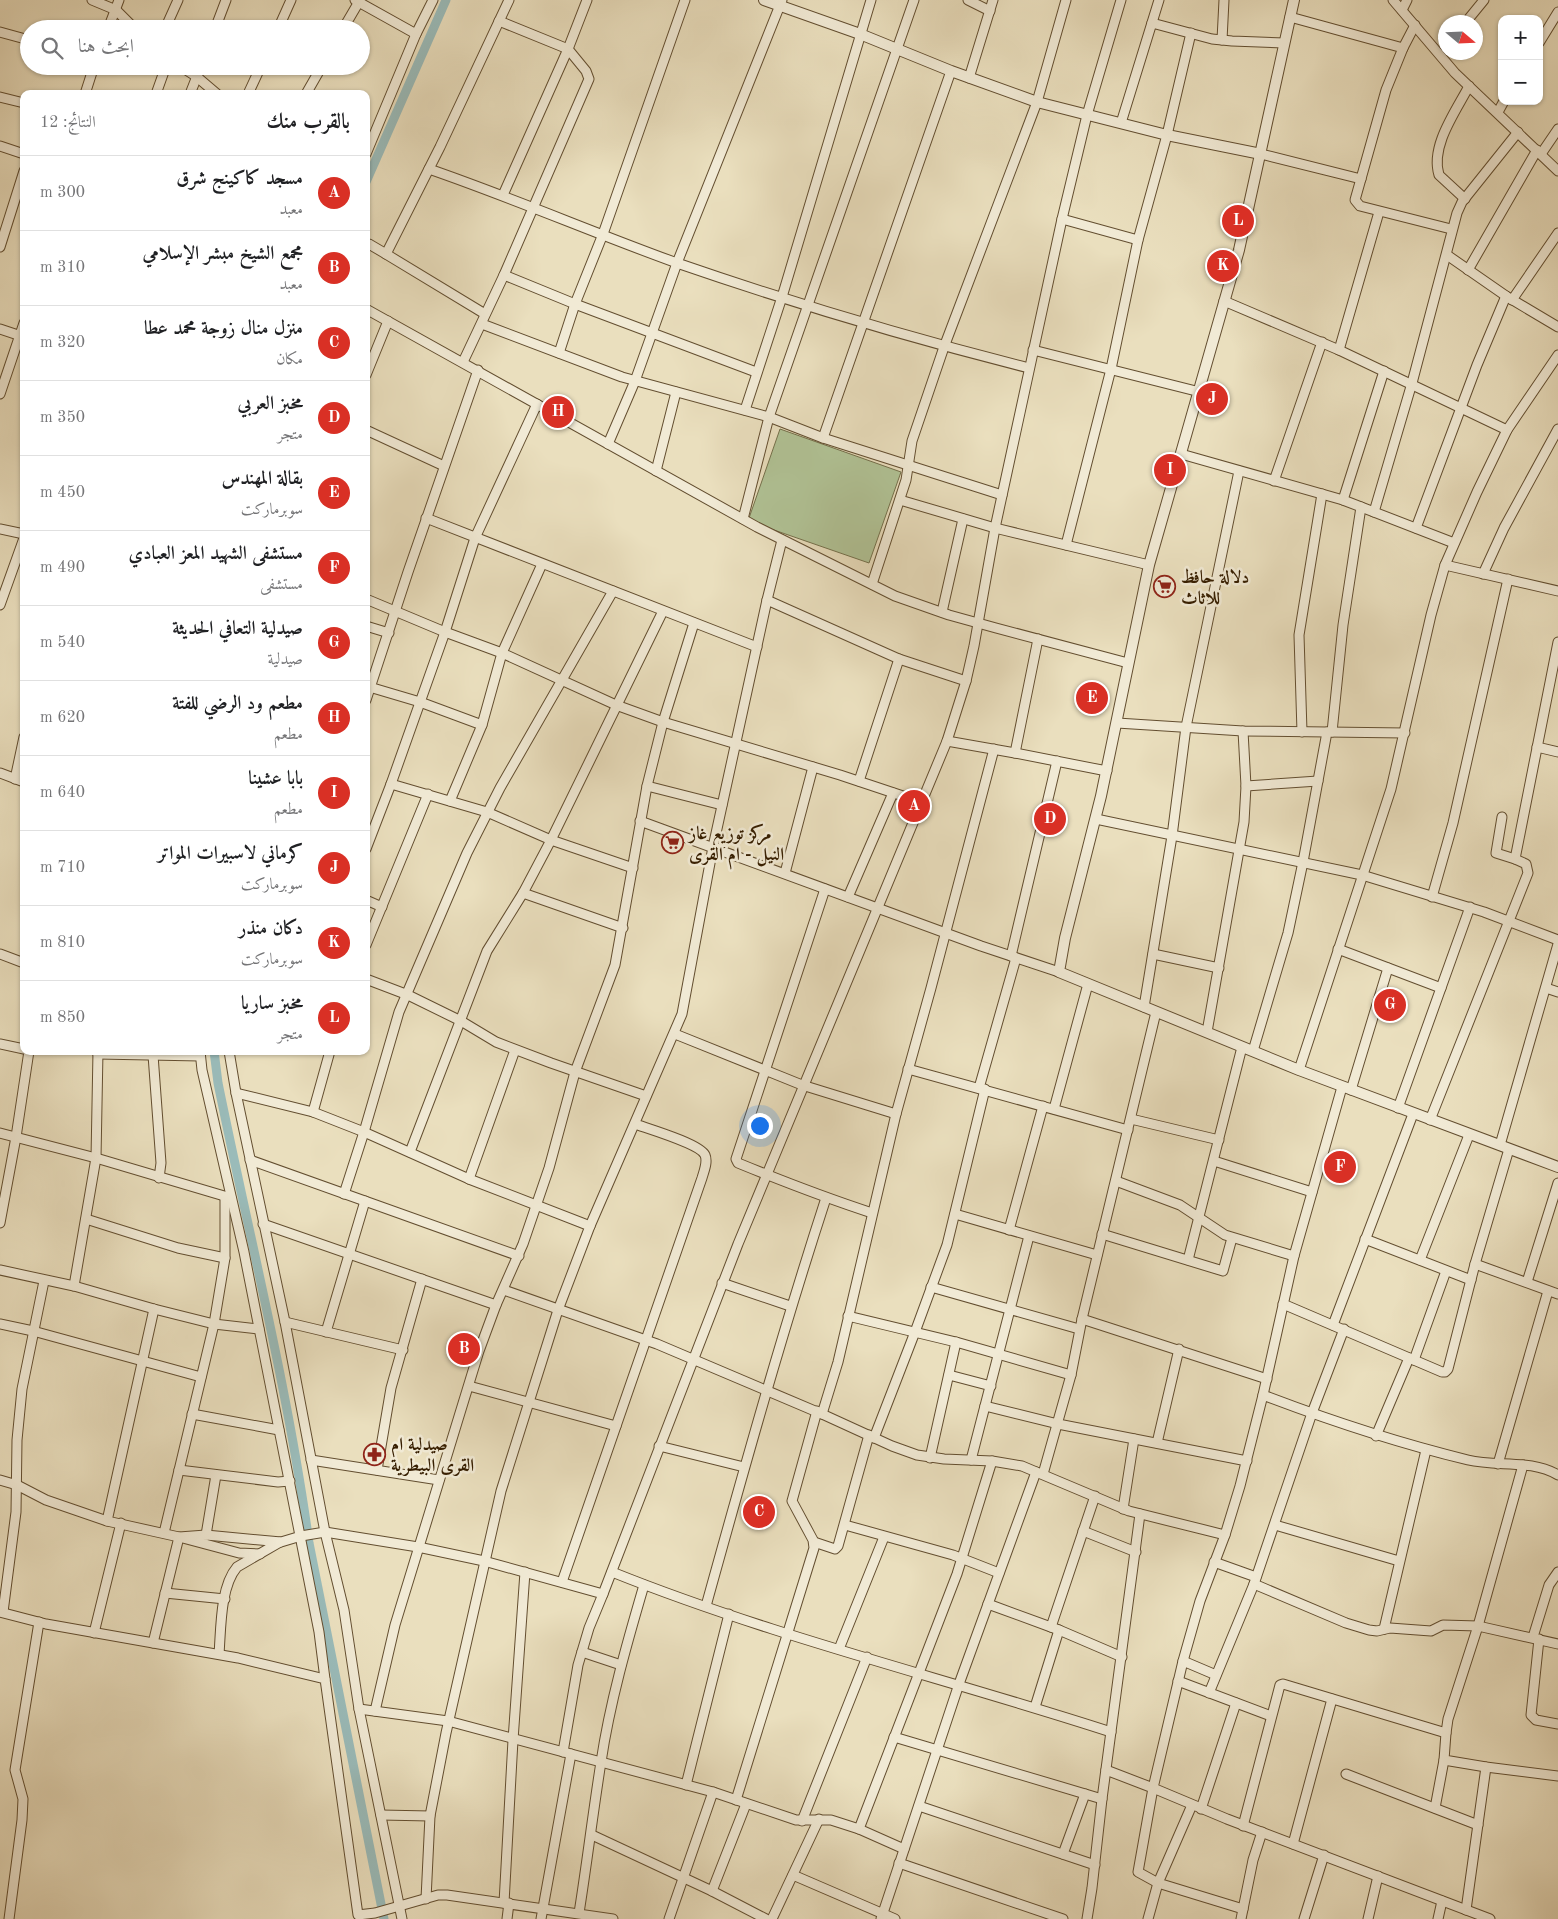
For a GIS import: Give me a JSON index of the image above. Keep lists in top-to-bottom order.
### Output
{
  "places": {
    "supermarket": ["دلالة حافظ للاثاث", "مركز توزيع غاز النيل - ام القرى"],
    "pharmacy": ["صيدلية ام القرى البيطرية"]
  },
  "north": "right",
  "page": {
    "map_buttons": ["+", "−"],
    "search": "ابحث هنا",
    "heading": ["بالقرب منك", "النتائج: 12"],
    "list": [
      {
        "mark": "A",
        "name": "مسجد كاكينج شرق",
        "note": "معبد",
        "value": "300 m"
      },
      {
        "mark": "B",
        "name": "مجمع الشيخ مبشر الإسلامي",
        "note": "معبد",
        "value": "310 m"
      },
      {
        "mark": "C",
        "name": "منزل منال زوجة محمد عطا",
        "note": "مكان",
        "value": "320 m"
      },
      {
        "mark": "D",
        "name": "مخبز العربي",
        "note": "متجر",
        "value": "350 m"
      },
      {
        "mark": "E",
        "name": "بقالة المهندس",
        "note": "سوبرماركت",
        "value": "450 m"
      },
      {
        "mark": "F",
        "name": "مستشفى الشهيد المعز العبادي",
        "note": "مستشفى",
        "value": "490 m"
      },
      {
        "mark": "G",
        "name": "صيدلية التعافي الحديثة",
        "note": "صيدلية",
        "value": "540 m"
      },
      {
        "mark": "H",
        "name": "مطعم ود الرضي للفتة",
        "note": "مطعم",
        "value": "620 m"
      },
      {
        "mark": "I",
        "name": "بابا عشينا",
        "note": "مطعم",
        "value": "640 m"
      },
      {
        "mark": "J",
        "name": "كرماني لاسبيرات المواتر",
        "note": "سوبرماركت",
        "value": "710 m"
      },
      {
        "mark": "K",
        "name": "دكان منذر",
        "note": "سوبرماركت",
        "value": "810 m"
      },
      {
        "mark": "L",
        "name": "مخبز ساريا",
        "note": "متجر",
        "value": "850 m"
      }
    ],
    "pins": [
      "L",
      "K",
      "J",
      "H",
      "I",
      "E",
      "A",
      "D",
      "G",
      "F",
      "B",
      "C"
    ]
  }
}
